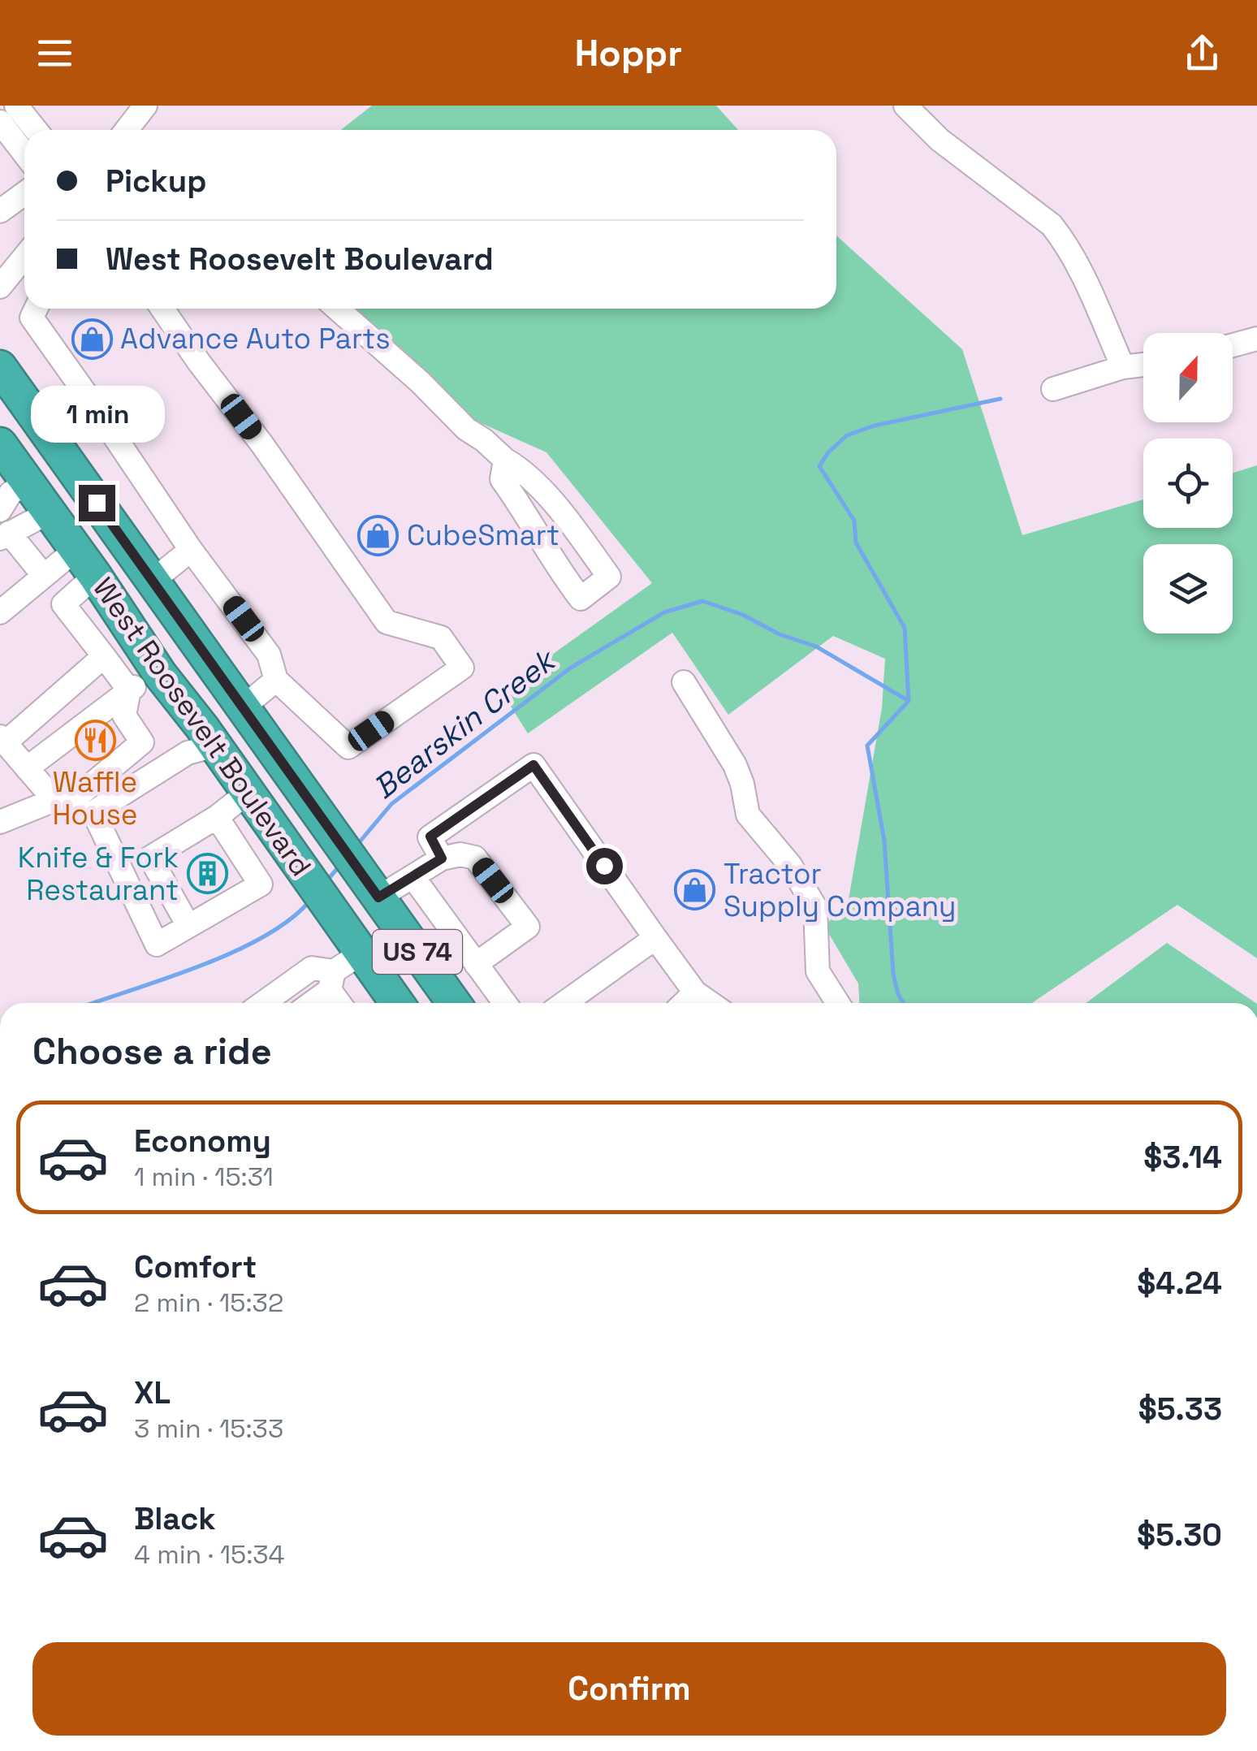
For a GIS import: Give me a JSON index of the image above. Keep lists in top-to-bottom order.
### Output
{
  "streets": {
    "highway": ["West Roosevelt Boulevard", "US 74"]
  },
  "water": ["Bearskin Creek"],
  "places": {
    "shop": ["Advance Auto Parts", "CubeSmart", "Tractor Supply Company"],
    "restaurant": ["Waffle House"],
    "building": ["Knife & Fork Restaurant"]
  },
  "north": "top",
  "page": {
    "header": "Hoppr",
    "banner": ["Pickup", "West Roosevelt Boulevard"],
    "bubble": "1 min",
    "heading": "Choose a ride",
    "list": [
      {
        "name": "Economy",
        "note": "1 min · 15:31",
        "value": "$3.14"
      },
      {
        "name": "Comfort",
        "note": "2 min · 15:32",
        "value": "$4.24"
      },
      {
        "name": "XL",
        "note": "3 min · 15:33",
        "value": "$5.33"
      },
      {
        "name": "Black",
        "note": "4 min · 15:34",
        "value": "$5.30"
      }
    ],
    "buttons": "Confirm"
  }
}
